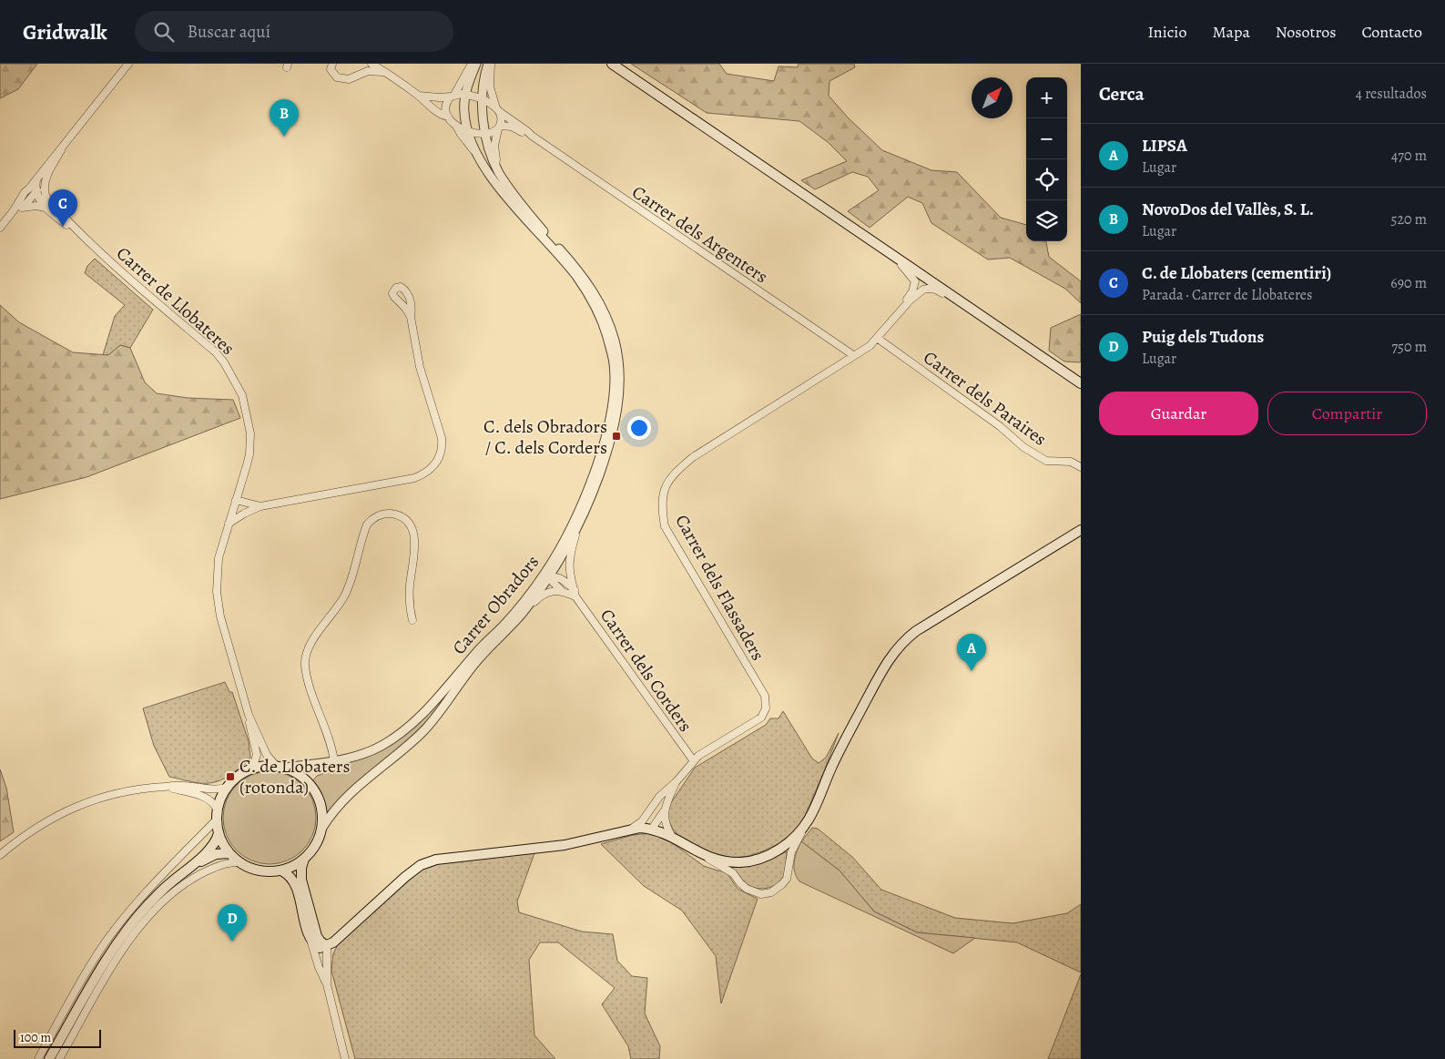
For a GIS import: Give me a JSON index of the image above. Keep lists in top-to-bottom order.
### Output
{
  "streets": {
    "street": [
      "Carrer dels Argenters",
      "Carrer de Llobateres",
      "Carrer dels Paraires",
      "Carrer dels Flassaders",
      "Carrer Obradors",
      "Carrer dels Corders"
    ]
  },
  "crossings": [
    ["Carrer dels Argenters", "Carrer dels Flassaders"],
    ["Carrer de Llobateres", "Carrer Obradors"],
    ["Carrer dels Paraires", "Carrer dels Flassaders"],
    ["Carrer dels Flassaders", "Carrer dels Corders"]
  ],
  "places": {
    "transit": ["C. dels Obradors / C. dels Corders", "C. de Llobaters (rotonda)"]
  },
  "scale_bar": "100 m",
  "north": "top right",
  "page": {
    "header": "Gridwalk",
    "search": "Buscar aquí",
    "nav": [
      "Inicio",
      "Mapa",
      "Nosotros",
      "Contacto"
    ],
    "heading": ["Cerca", "4 resultados"],
    "map_buttons": ["+", "−"],
    "pins": [
      "B",
      "C",
      "A",
      "D"
    ],
    "list": [
      {
        "mark": "A",
        "name": "LIPSA",
        "note": "Lugar",
        "value": "470 m"
      },
      {
        "mark": "B",
        "name": "NovoDos del Vallès, S. L.",
        "note": "Lugar",
        "value": "520 m"
      },
      {
        "mark": "C",
        "name": "C. de Llobaters (cementiri)",
        "note": "Parada · Carrer de Llobateres",
        "value": "690 m"
      },
      {
        "mark": "D",
        "name": "Puig dels Tudons",
        "note": "Lugar",
        "value": "750 m"
      }
    ],
    "buttons": ["Guardar", "Compartir"],
    "scale": "100 m"
  }
}
